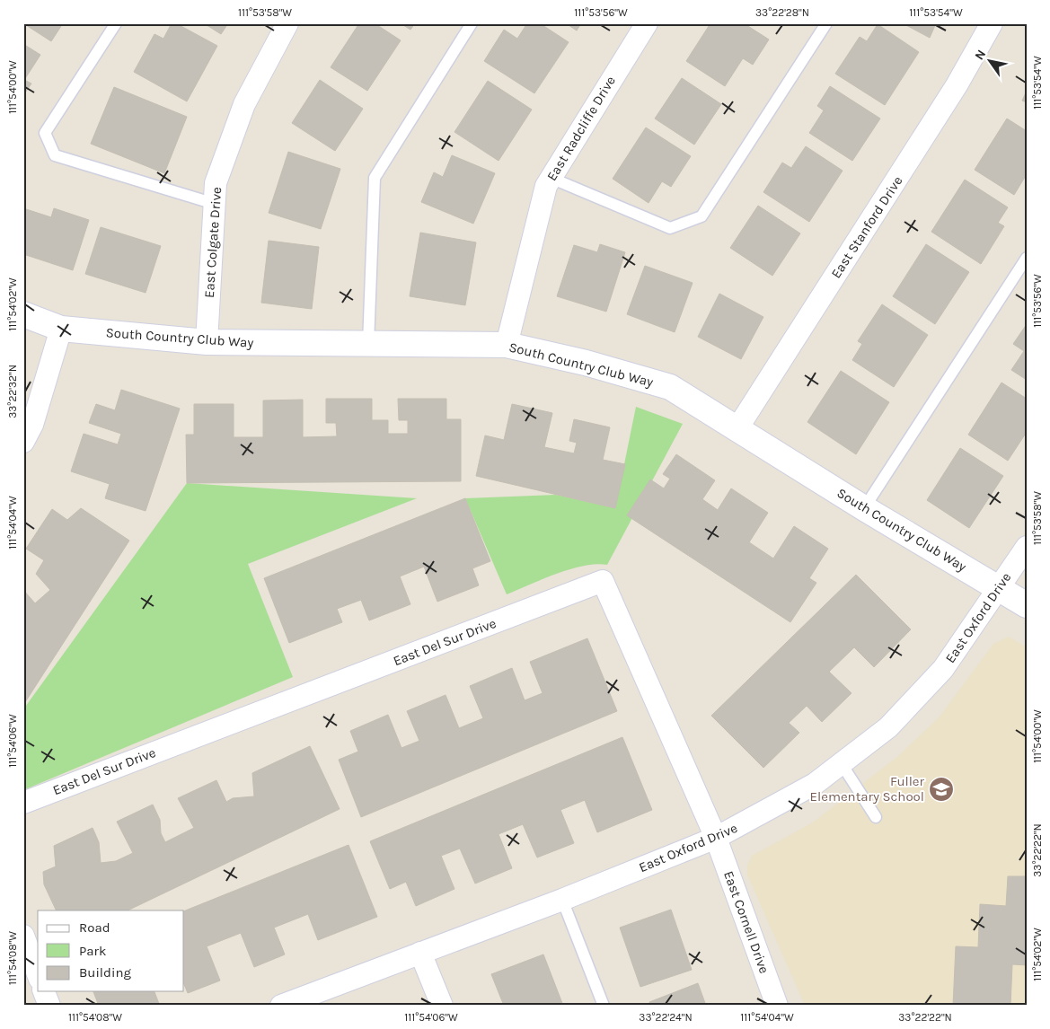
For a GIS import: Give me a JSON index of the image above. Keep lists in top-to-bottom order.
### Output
{
  "streets": {
    "street": [
      "East Radcliffe Drive",
      "East Stanford Drive",
      "East Colgate Drive",
      "South Country Club Way",
      "East Oxford Drive",
      "East Del Sur Drive",
      "East Cornell Drive"
    ]
  },
  "crossings": [
    ["East Radcliffe Drive", "South Country Club Way"],
    ["East Stanford Drive", "South Country Club Way"],
    ["East Colgate Drive", "South Country Club Way"],
    ["South Country Club Way", "East Oxford Drive"],
    ["East Oxford Drive", "East Del Sur Drive"],
    ["East Oxford Drive", "East Cornell Drive"],
    ["East Del Sur Drive", "East Cornell Drive"]
  ],
  "places": {
    "school or university": ["Fuller Elementary School"]
  },
  "legend": ["Road", "Park", "Building"],
  "north": "top left",
  "coordinates": [
    "111°53'58\"W",
    "111°53'56\"W",
    "33°22'28\"N",
    "111°53'54\"W",
    "111°54'00\"W",
    "111°54'02\"W",
    "33°22'32\"N",
    "111°54'04\"W",
    "111°54'06\"W",
    "33°22'22\"N",
    "111°54'08\"W",
    "33°22'24\"N"
  ]
}
